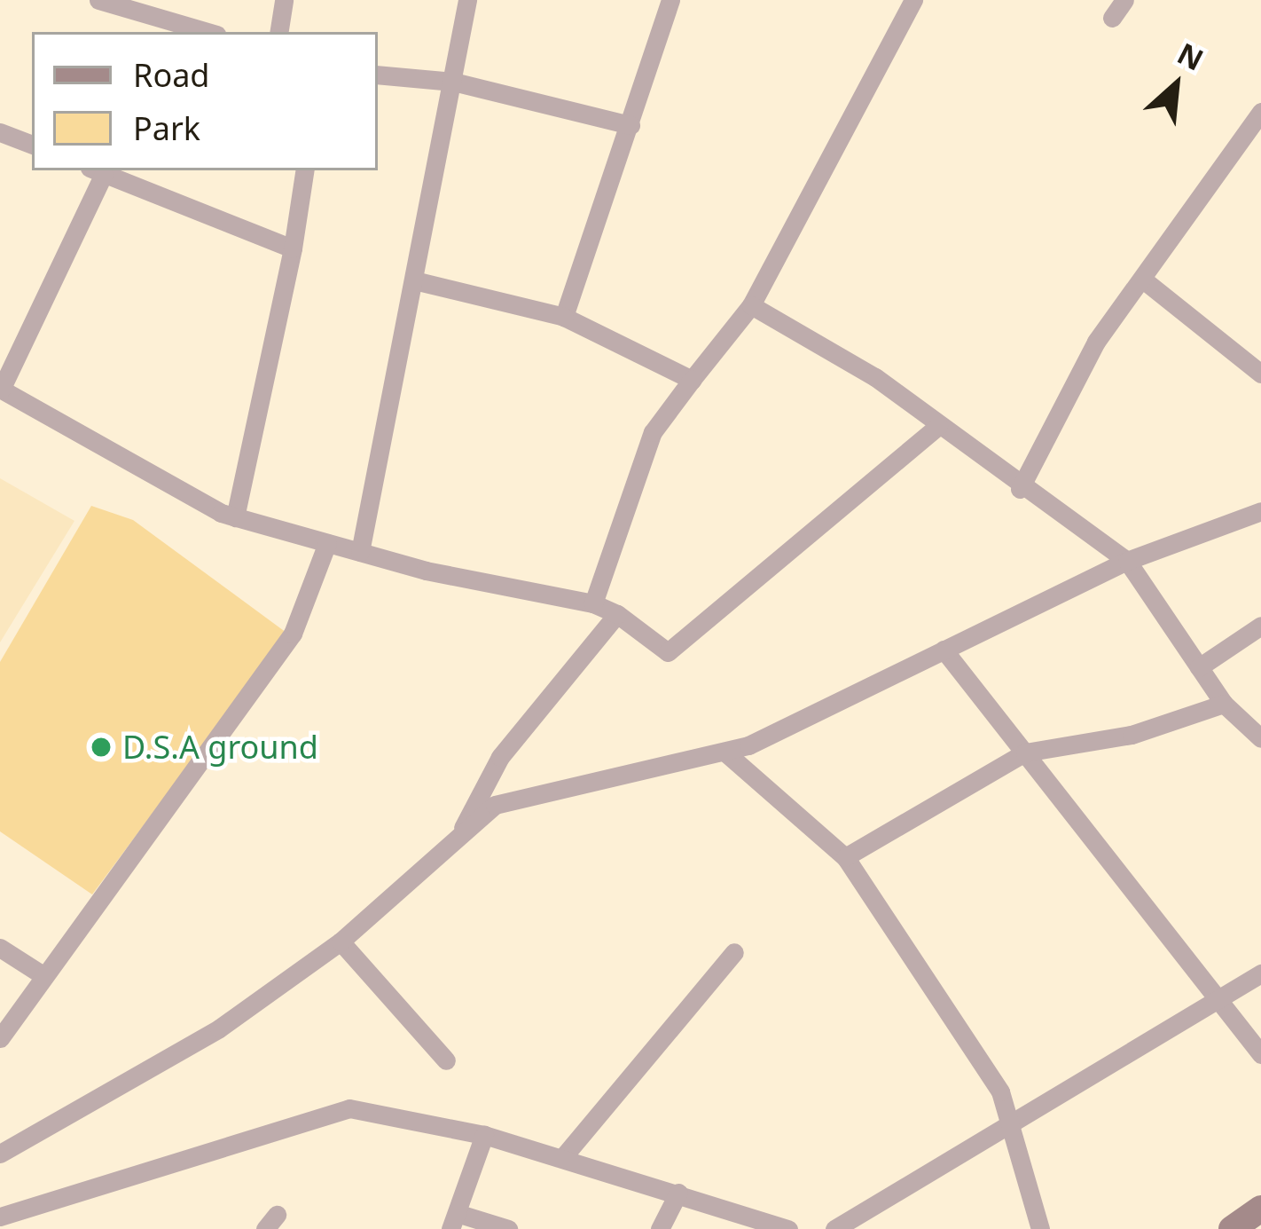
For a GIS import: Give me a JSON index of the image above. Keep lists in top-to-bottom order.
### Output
{
  "places": ["D.S.A ground"],
  "legend": ["Road", "Park"],
  "north": "top right"
}
